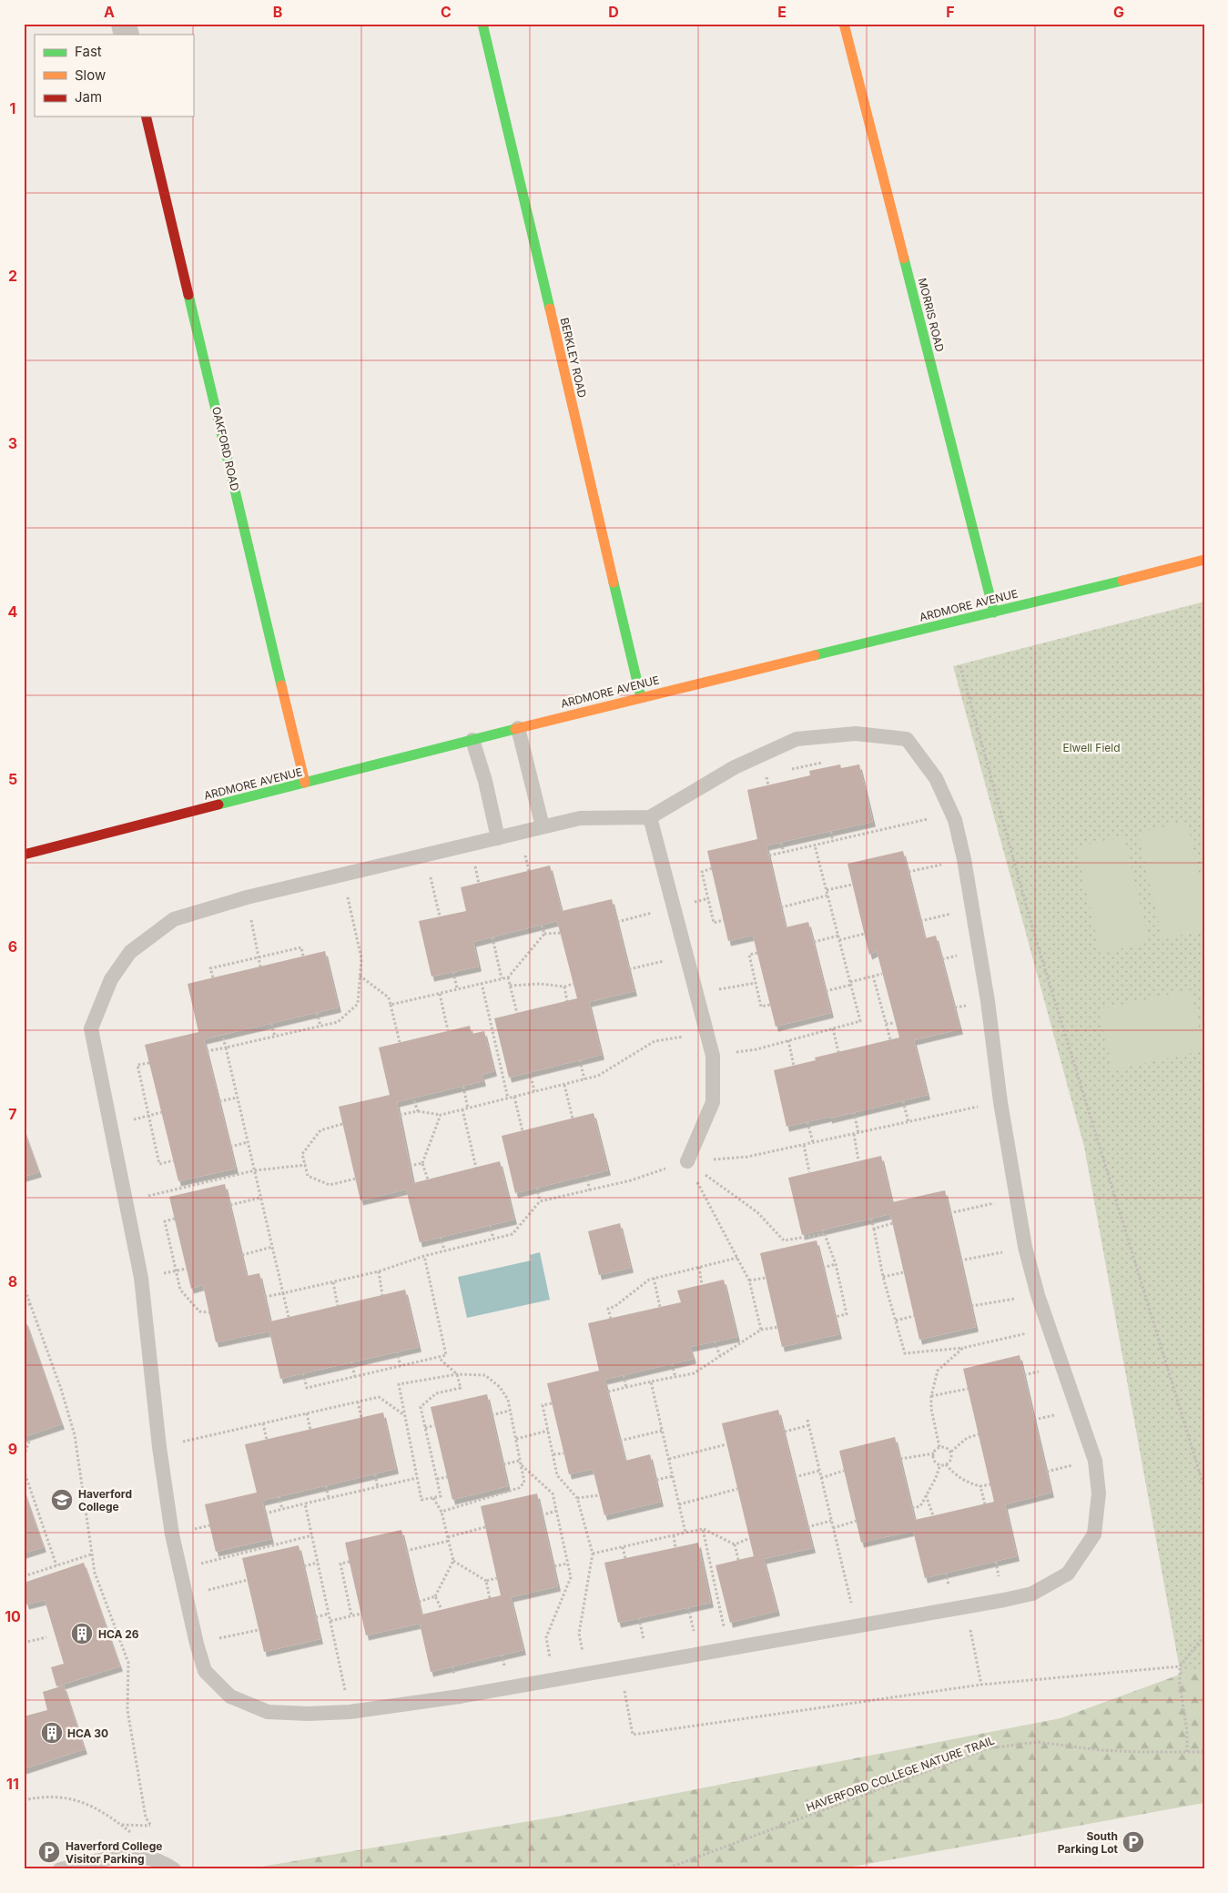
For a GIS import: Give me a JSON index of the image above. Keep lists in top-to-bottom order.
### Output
{
  "streets": {
    "street": [
      "MORRIS ROAD",
      "BERKLEY ROAD",
      "OAKFORD ROAD",
      "ARDMORE AVENUE"
    ],
    "path": ["HAVERFORD COLLEGE NATURE TRAIL"]
  },
  "crossings": [
    ["MORRIS ROAD", "ARDMORE AVENUE"],
    ["BERKLEY ROAD", "ARDMORE AVENUE"],
    ["OAKFORD ROAD", "ARDMORE AVENUE"]
  ],
  "parks": ["Elwell Field"],
  "places": {
    "school or university": ["Haverford College"],
    "building": ["HCA 26", "HCA 30"],
    "parking": ["South Parking Lot", "Haverford College Visitor Parking"]
  },
  "legend": ["Fast", "Slow", "Jam"],
  "grid": {
    "columns": [
      "A",
      "B",
      "C",
      "D",
      "E",
      "F",
      "G"
    ],
    "rows": [
      "1",
      "2",
      "3",
      "4",
      "5",
      "6",
      "7",
      "8",
      "9",
      "10",
      "11"
    ]
  }
}
